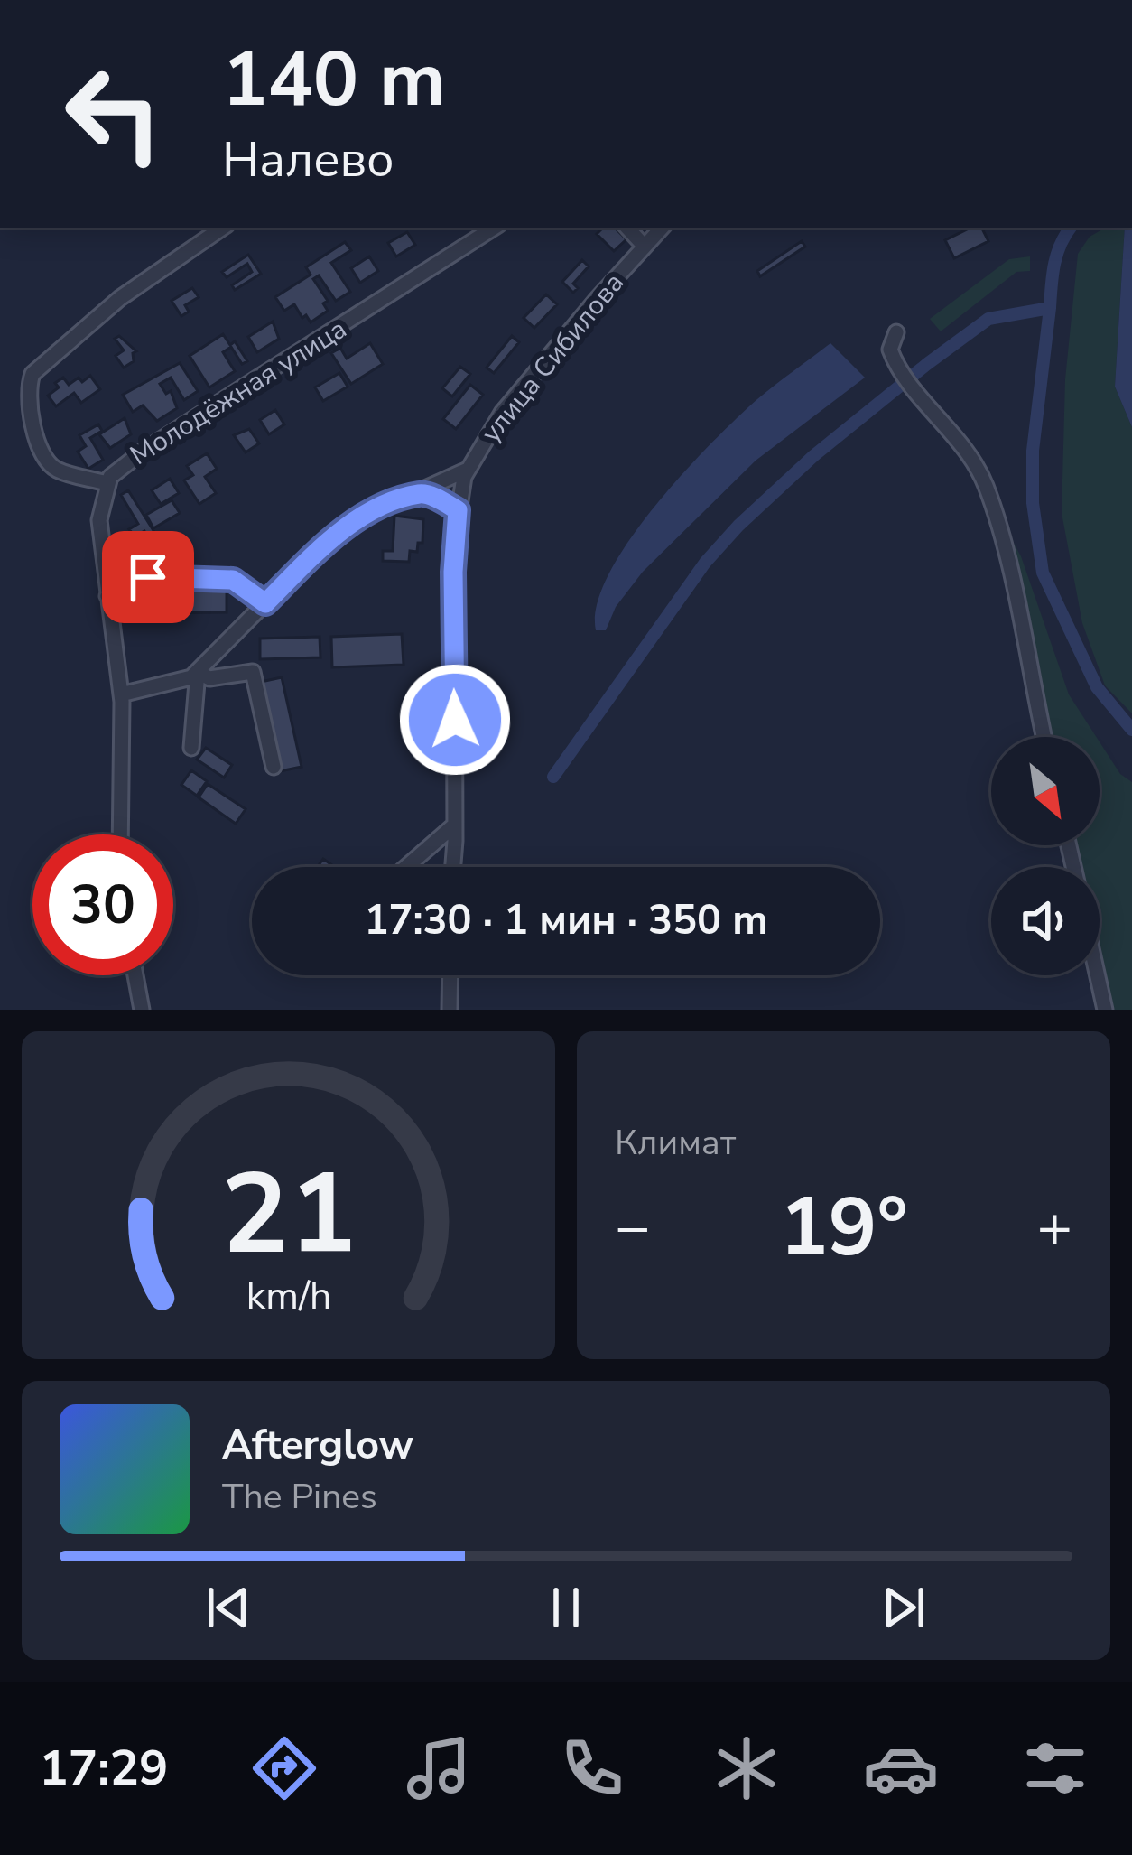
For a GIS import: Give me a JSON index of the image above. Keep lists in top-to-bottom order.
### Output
{
  "streets": {
    "street": ["улица Сибилова", "Молодёжная улица"]
  },
  "north": "bottom right",
  "page": {
    "turn": ["140 m", "Налево"],
    "limit": "30",
    "trip": "17:30 · 1 мин · 350 m",
    "tile": "Климат",
    "heat": ["−", "19°", "+"],
    "song": ["Afterglow", "The Pines"],
    "tabs": "17:29",
    "gauge": ["21", "km/h"]
  }
}
